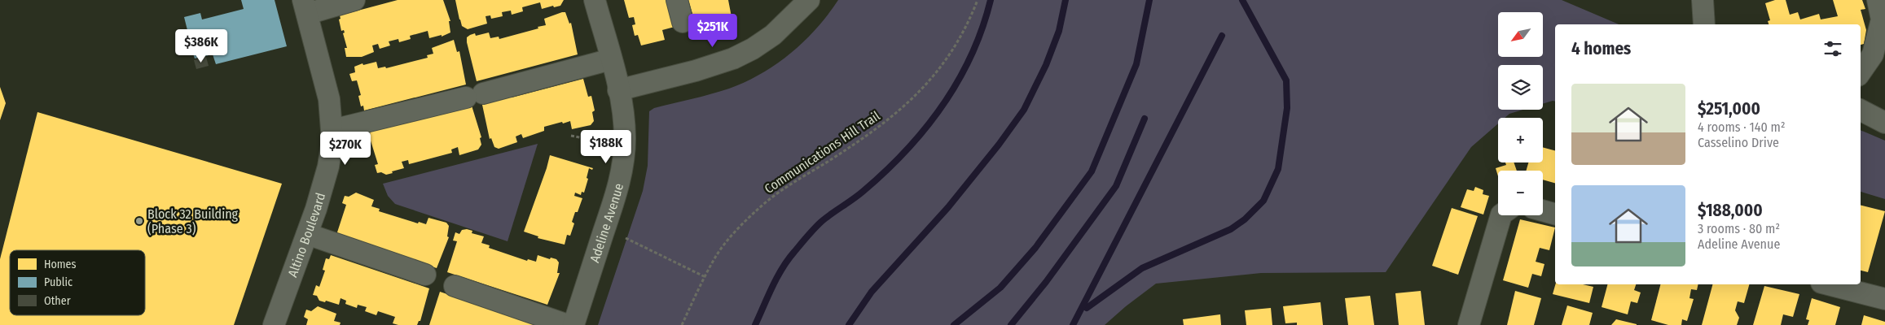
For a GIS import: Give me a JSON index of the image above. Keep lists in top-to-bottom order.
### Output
{
  "streets": {
    "street": ["Adeline Avenue", "Altino Boulevard"],
    "path": ["Communications Hill Trail"]
  },
  "places": ["Block 32 Building (Phase 3)"],
  "legend": ["Homes", "Public", "Other"],
  "north": "bottom left",
  "page": {
    "map_buttons": ["+", "−"],
    "price": [
      "$251K",
      "$386K",
      "$188K",
      "$270K"
    ],
    "heading": "4 homes",
    "list": [
      {
        "name": "$251,000",
        "note": "4 rooms · 140 m² · Casselino Drive"
      },
      {
        "name": "$188,000",
        "note": "3 rooms · 80 m² · Adeline Avenue"
      }
    ]
  }
}
